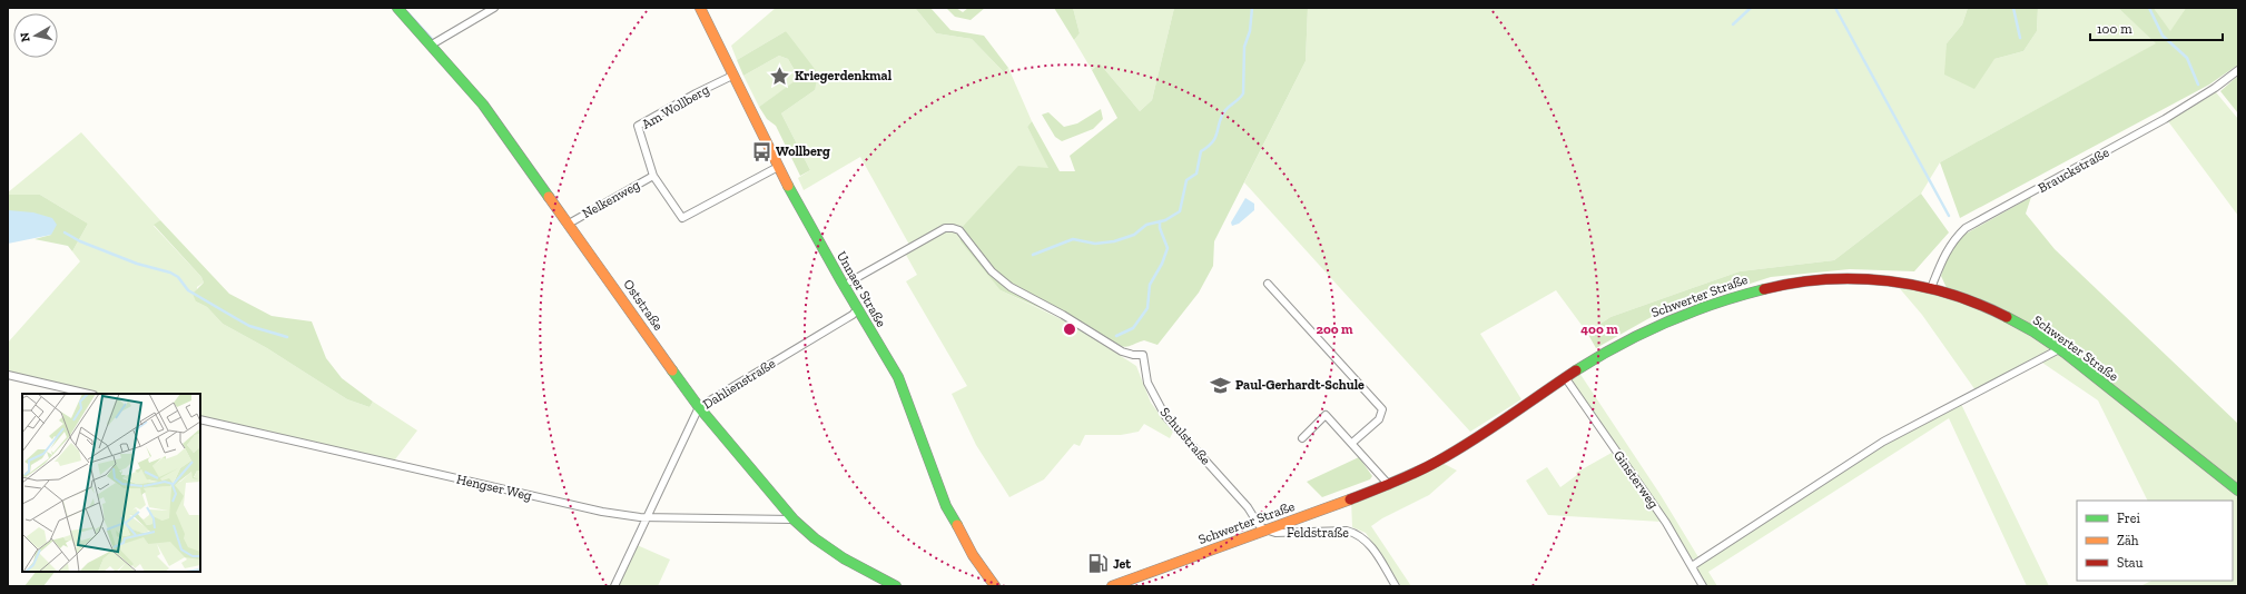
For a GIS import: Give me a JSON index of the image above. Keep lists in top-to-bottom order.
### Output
{
  "streets": {
    "main road": ["Unnaer Straße", "Schwerter Straße", "Oststraße"],
    "street": [
      "Am Wollberg",
      "Brauckstraße",
      "Nelkenweg",
      "Dahlienstraße",
      "Schulstraße",
      "Ginsterweg",
      "Hengser Weg",
      "Feldstraße"
    ]
  },
  "crossings": [
    ["Am Wollberg", "Nelkenweg"],
    ["Am Wollberg", "Unnaer Straße"],
    ["Brauckstraße", "Schwerter Straße"],
    ["Nelkenweg", "Oststraße"],
    ["Unnaer Straße", "Dahlienstraße"],
    ["Schwerter Straße", "Schulstraße"],
    ["Schwerter Straße", "Ginsterweg"],
    ["Schwerter Straße", "Feldstraße"],
    ["Oststraße", "Dahlienstraße"],
    ["Oststraße", "Hengser Weg"],
    ["Dahlienstraße", "Hengser Weg"],
    ["Schulstraße", "Feldstraße"]
  ],
  "places": {
    "place": ["Kriegerdenkmal"],
    "bus stop": ["Wollberg"],
    "school or university": ["Paul-Gerhardt-Schule"],
    "fuel station": ["Jet"]
  },
  "legend": ["Frei", "Zäh", "Stau"],
  "scale_bar": "100 m",
  "north": "left",
  "rings": ["200 m", "400 m"]
}
